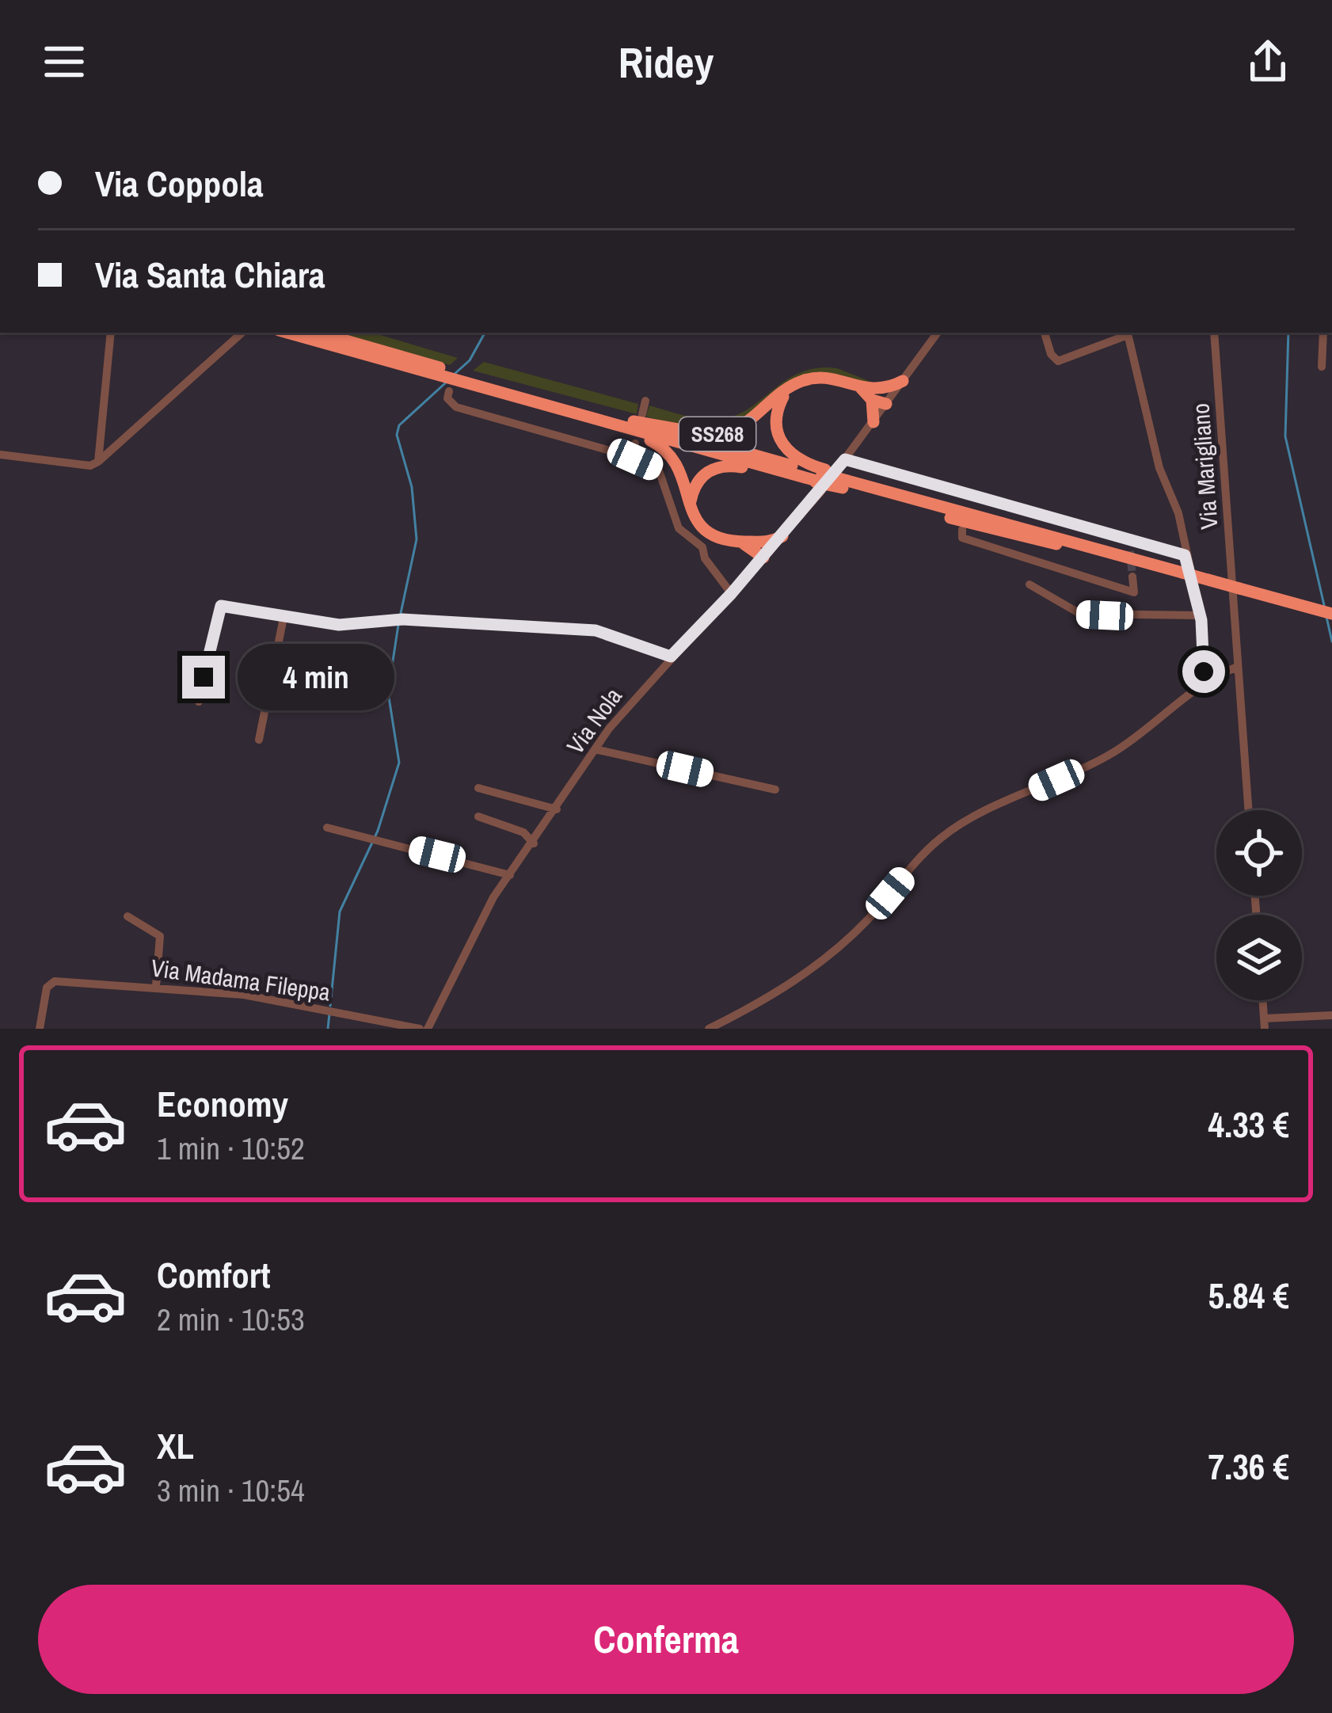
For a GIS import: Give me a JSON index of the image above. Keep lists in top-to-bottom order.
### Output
{
  "streets": {
    "highway": ["SS268"],
    "street": ["Via Marigliano", "Via Nola", "Via Madama Fileppa"]
  },
  "page": {
    "header": "Ridey",
    "banner": ["Via Coppola", "Via Santa Chiara"],
    "bubble": "4 min",
    "list": [
      {
        "name": "Economy",
        "note": "1 min · 10:52",
        "value": "4.33 €"
      },
      {
        "name": "Comfort",
        "note": "2 min · 10:53",
        "value": "5.84 €"
      },
      {
        "name": "XL",
        "note": "3 min · 10:54",
        "value": "7.36 €"
      }
    ],
    "buttons": "Conferma"
  }
}
